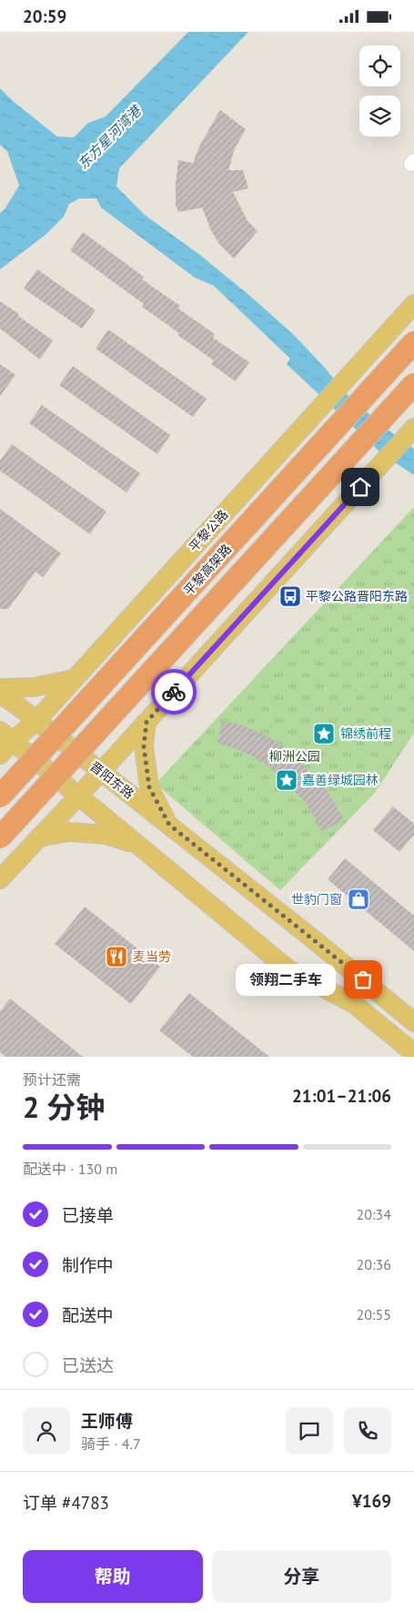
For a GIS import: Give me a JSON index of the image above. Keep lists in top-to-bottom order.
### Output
{
  "streets": {
    "highway": ["平黎高架路"],
    "main road": ["平黎公路", "晋阳东路"]
  },
  "crossings": [
    ["平黎公路", "晋阳东路"]
  ],
  "water": ["东方星河湾港"],
  "parks": ["柳洲公园"],
  "places": {
    "bus stop": ["平黎公路晋阳东路"],
    "place": ["锦绣前程", "嘉善绿城园林"],
    "shop": ["世豹门窗"],
    "restaurant": ["麦当劳"],
    "other": ["领翔二手车"]
  },
  "page": {
    "status": "20:59",
    "bubble": "领翔二手车",
    "heading": ["2 分钟", "预计还需", "21:01–21:06"],
    "panel": [
      "王师傅",
      "骑手 · 4.7",
      "订单 #4783",
      "¥169"
    ],
    "bar": "配送中 · 130 m",
    "list": [
      ["已接单", "20:34"],
      ["制作中", "20:36"],
      ["配送中", "20:55"],
      "已送达"
    ],
    "buttons": ["帮助", "分享"]
  }
}
